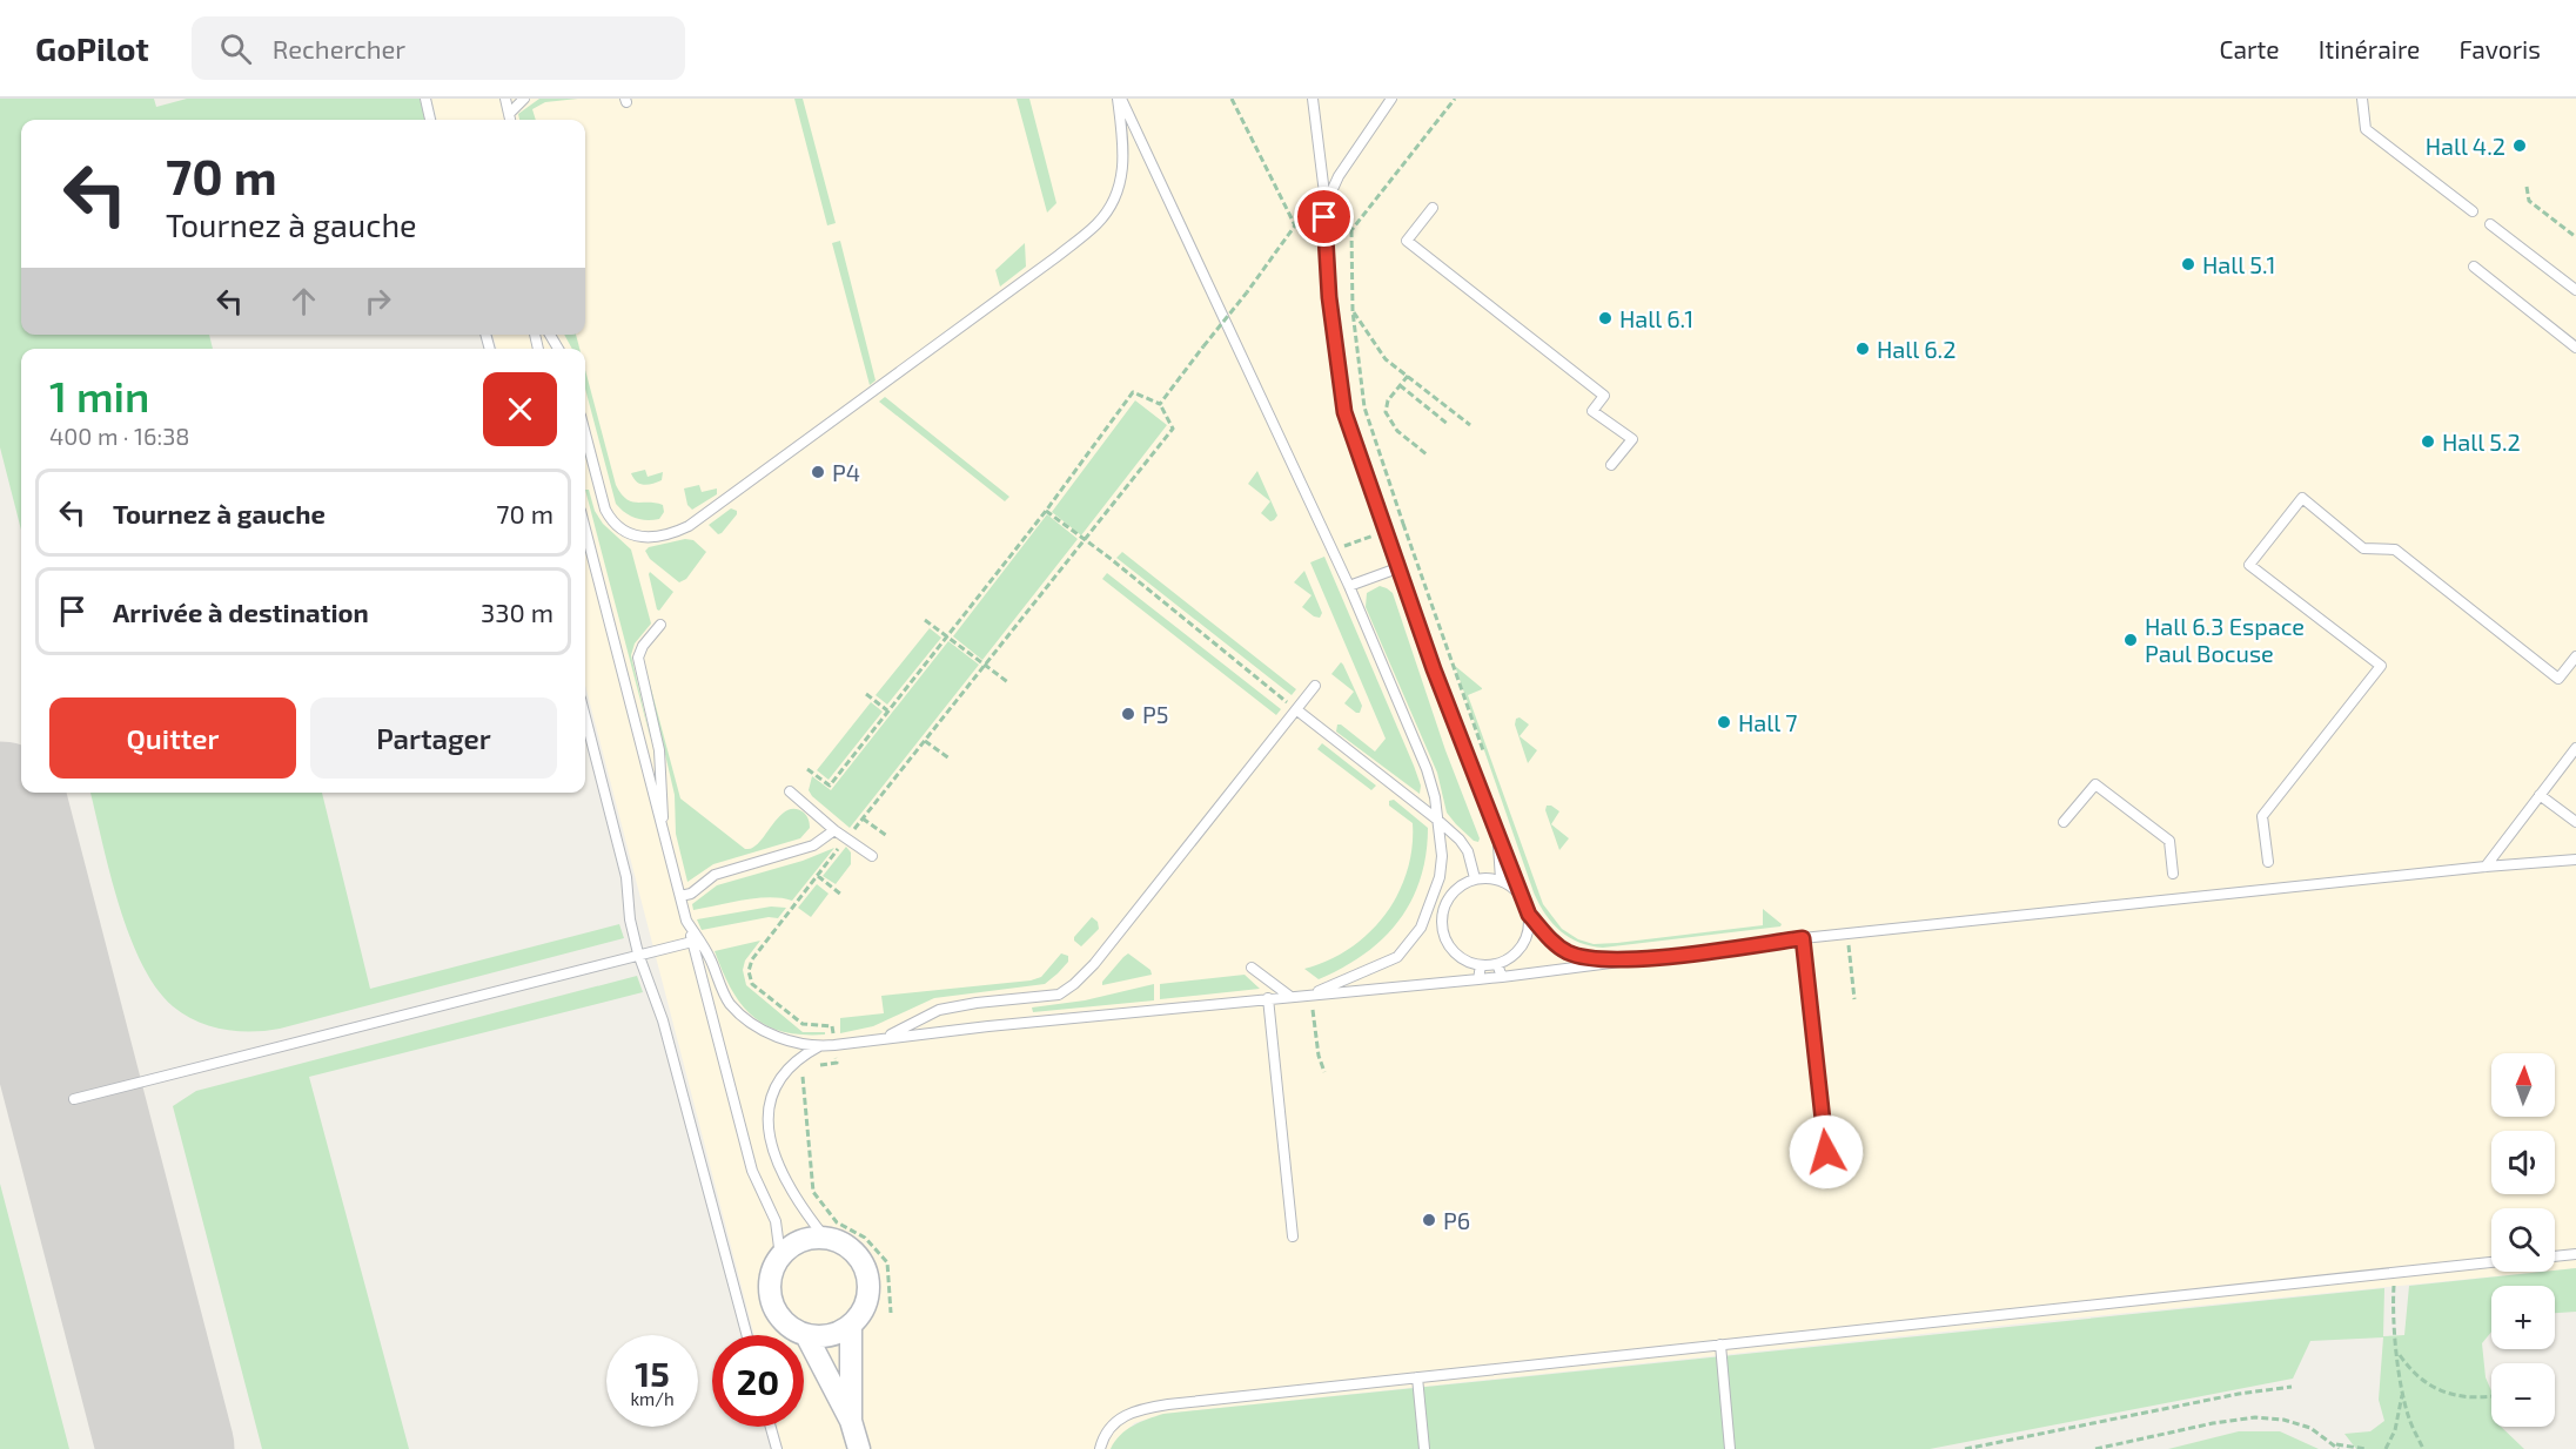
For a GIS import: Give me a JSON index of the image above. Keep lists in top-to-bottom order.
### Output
{
  "places": [
    "Hall 4.2",
    "Hall 5.1",
    "Hall 6.1",
    "Hall 6.2",
    "Hall 5.2",
    "P4",
    "Hall 6.3 Espace Paul Bocuse",
    "P5",
    "Hall 7",
    "P6"
  ],
  "north": "top",
  "page": {
    "header": "GoPilot",
    "search": "Rechercher",
    "nav": ["Carte", "Itinéraire", "Favoris"],
    "turn": ["70 m", "Tournez à gauche"],
    "heading": ["1 min", "400 m · 16:38"],
    "list": [
      {
        "name": "Tournez à gauche",
        "value": "70 m"
      },
      {
        "name": "Arrivée à destination",
        "value": "330 m"
      }
    ],
    "buttons": ["Quitter", "Partager"],
    "map_buttons": ["+", "−"],
    "speed": "15 km/h",
    "limit": "20"
  }
}
